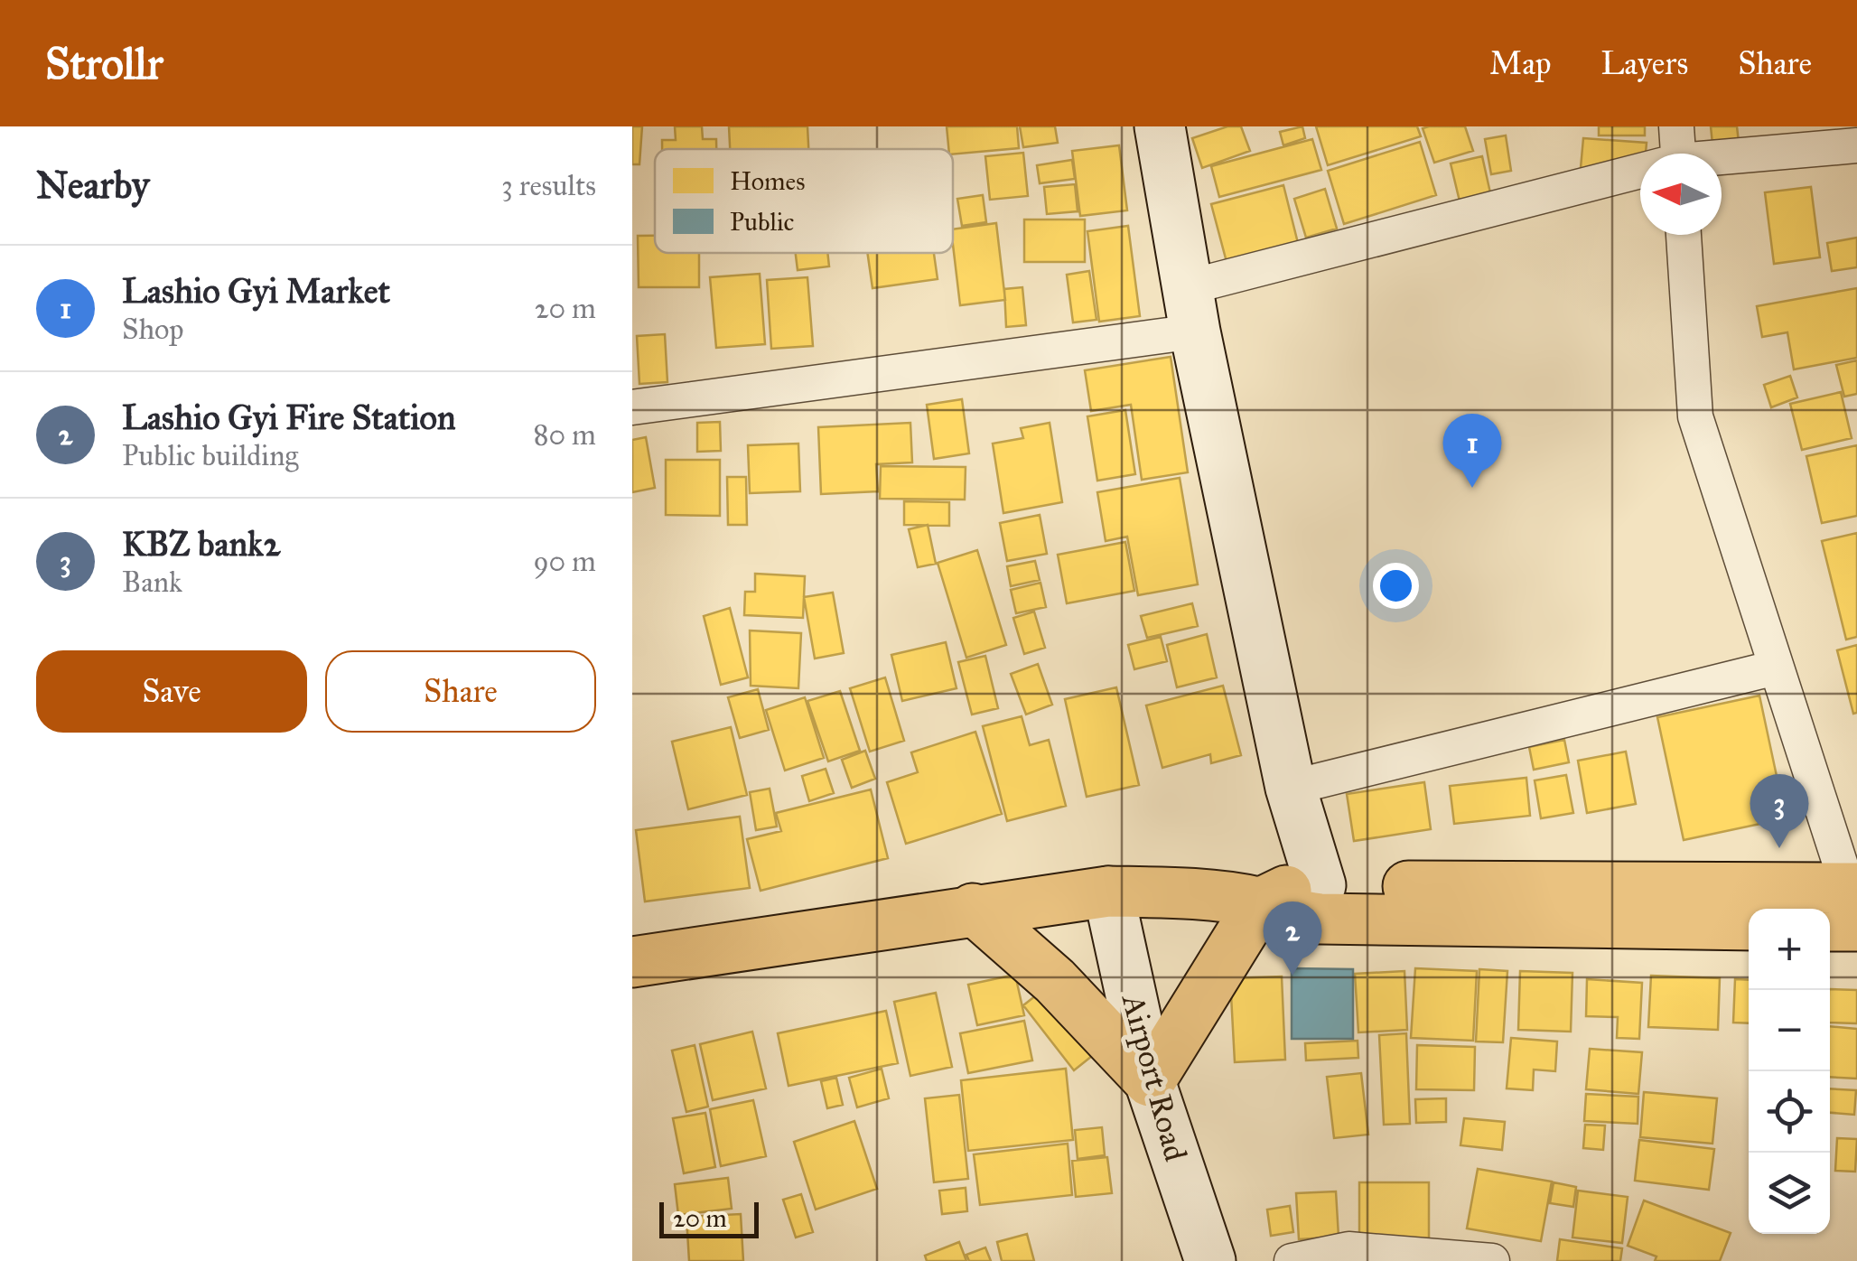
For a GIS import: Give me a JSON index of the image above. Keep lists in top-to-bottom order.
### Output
{
  "streets": {
    "street": ["Airport Road"]
  },
  "legend": ["Homes", "Public"],
  "scale_bar": "20 m",
  "north": "left",
  "page": {
    "header": "Strollr",
    "nav": ["Map", "Layers", "Share"],
    "heading": ["Nearby", "3 results"],
    "list": [
      {
        "mark": "1",
        "name": "Lashio Gyi Market",
        "note": "Shop",
        "value": "20 m"
      },
      {
        "mark": "2",
        "name": "Lashio Gyi Fire Station",
        "note": "Public building",
        "value": "80 m"
      },
      {
        "mark": "3",
        "name": "KBZ bank2",
        "note": "Bank",
        "value": "90 m"
      }
    ],
    "pins": ["1", "3", "2"],
    "buttons": ["Save", "Share"],
    "map_buttons": ["+", "−"],
    "scale": "20 m"
  }
}
